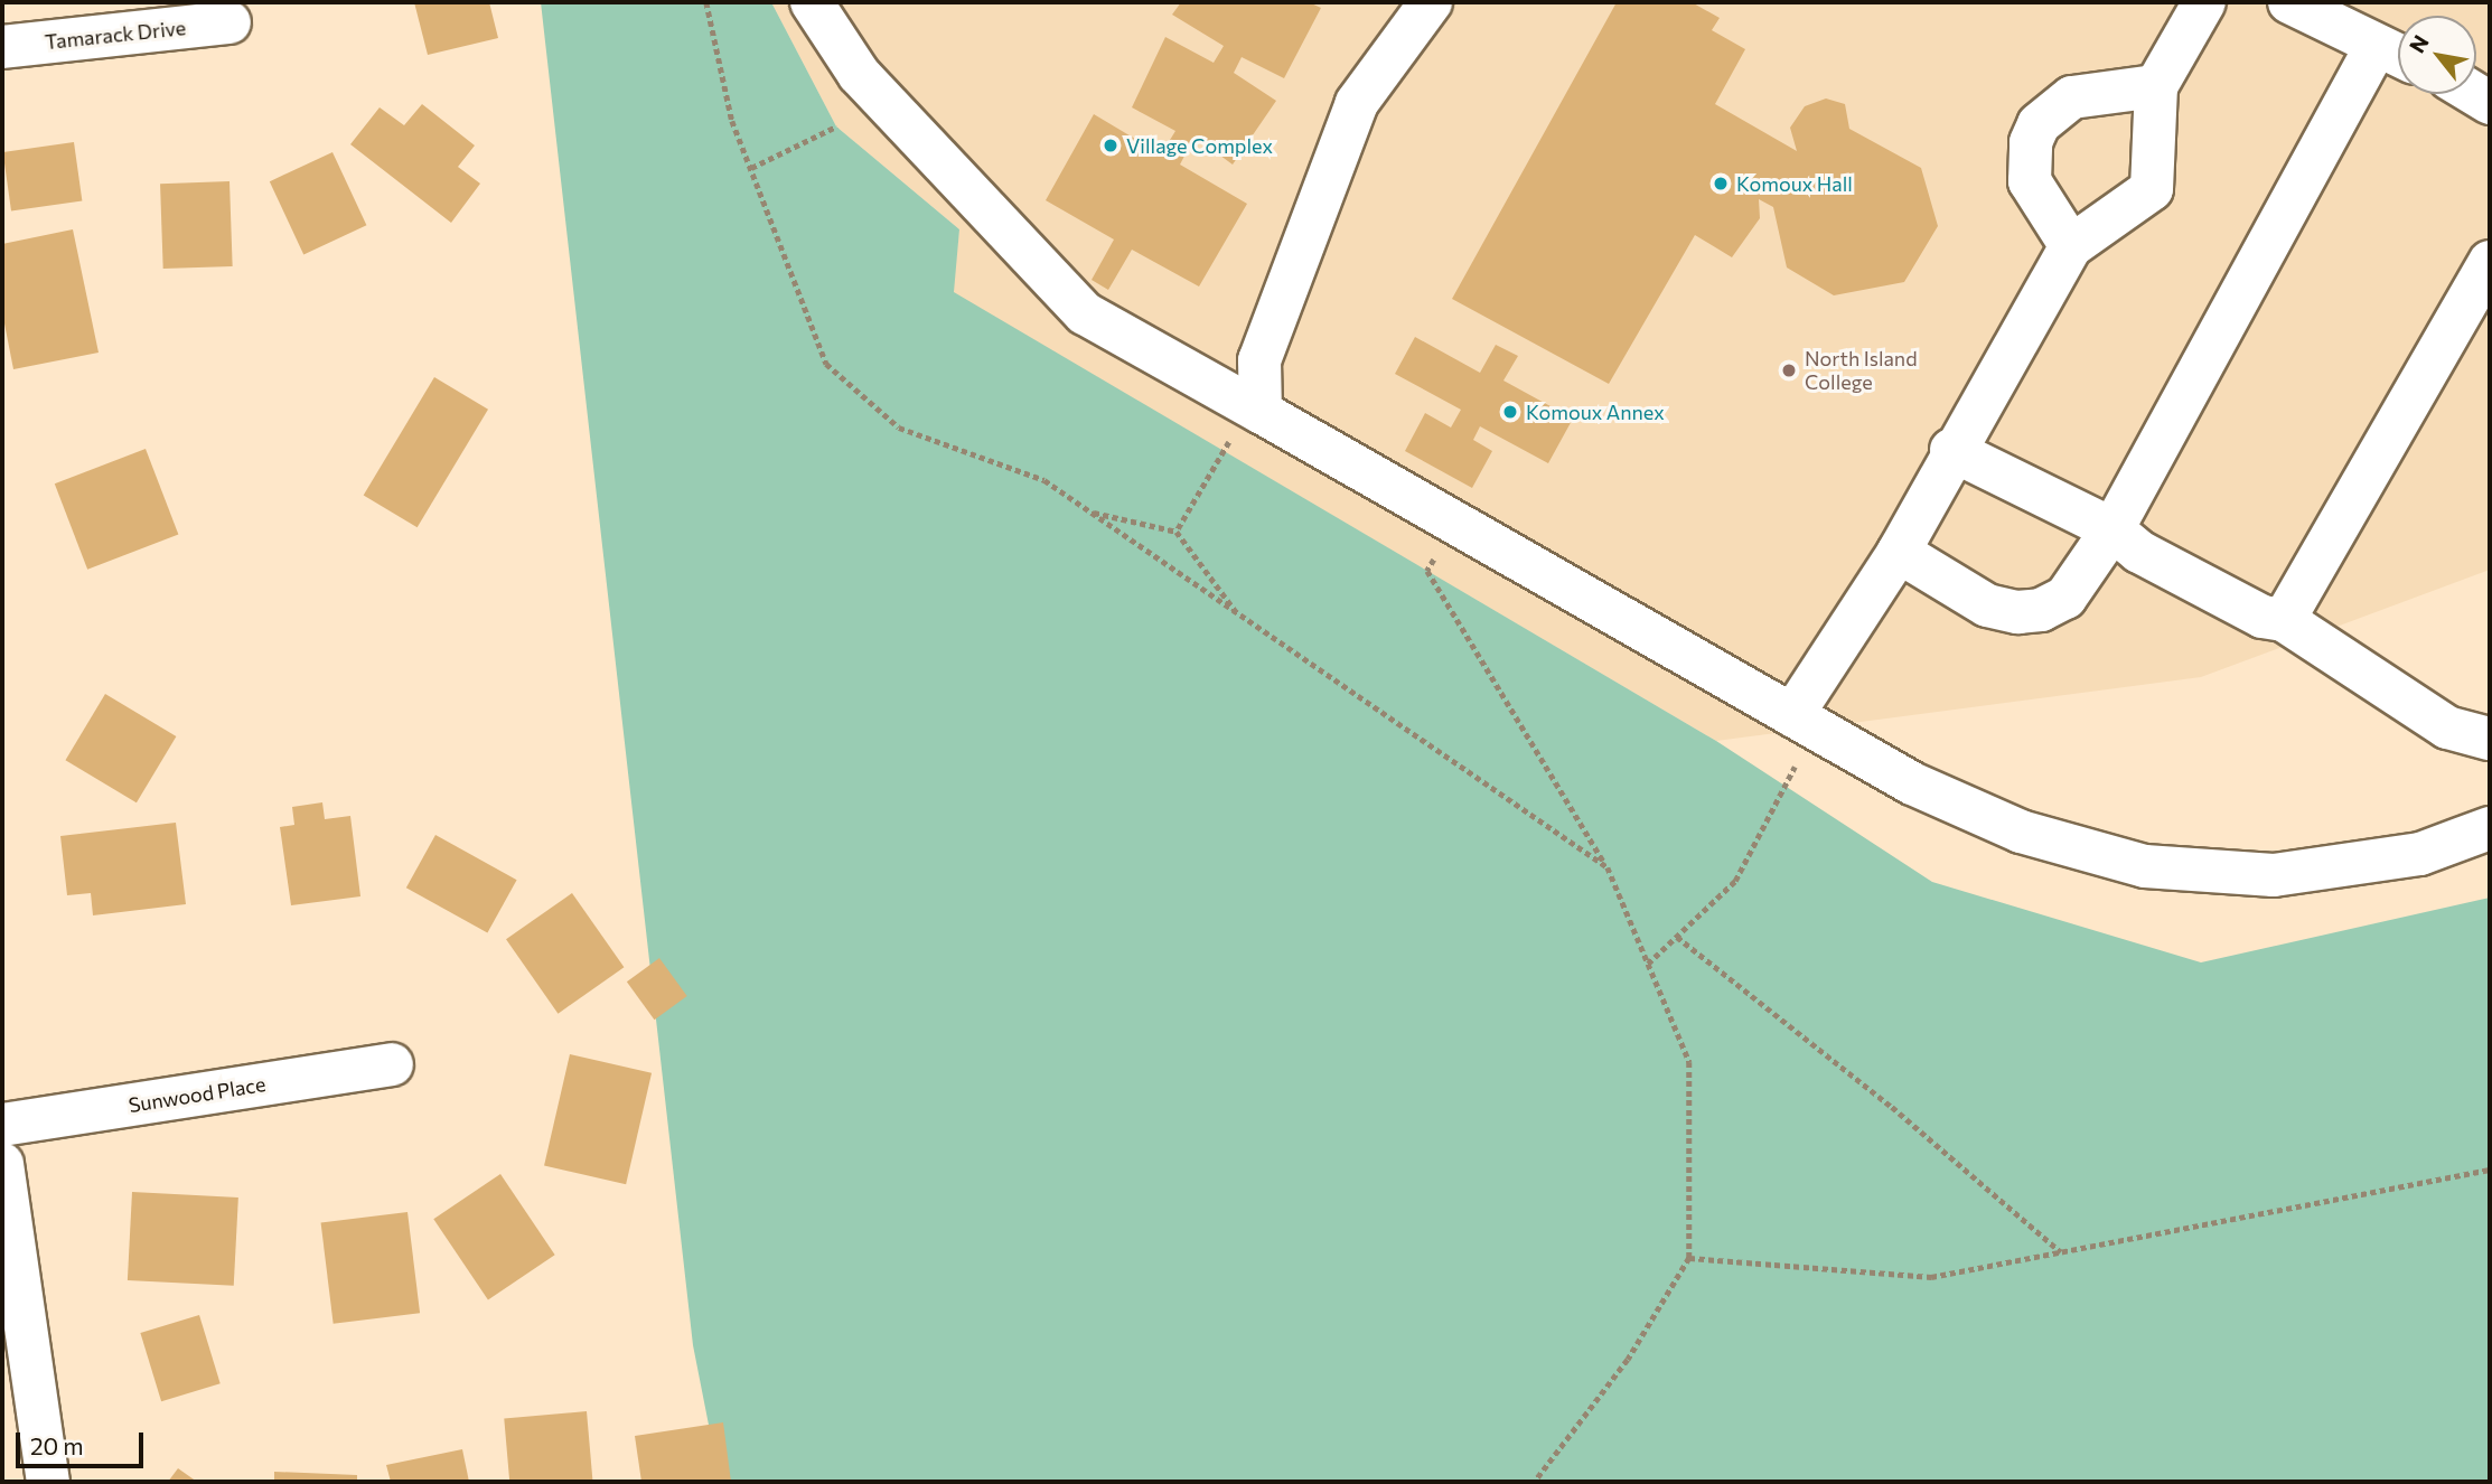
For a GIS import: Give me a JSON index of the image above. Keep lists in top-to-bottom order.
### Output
{
  "streets": {
    "street": ["Tamarack Drive", "Sunwood Place"]
  },
  "places": [
    "Village Complex",
    "Komoux Hall",
    "North Island College",
    "Komoux Annex"
  ],
  "scale_bar": "20 m",
  "north": "top left"
}
